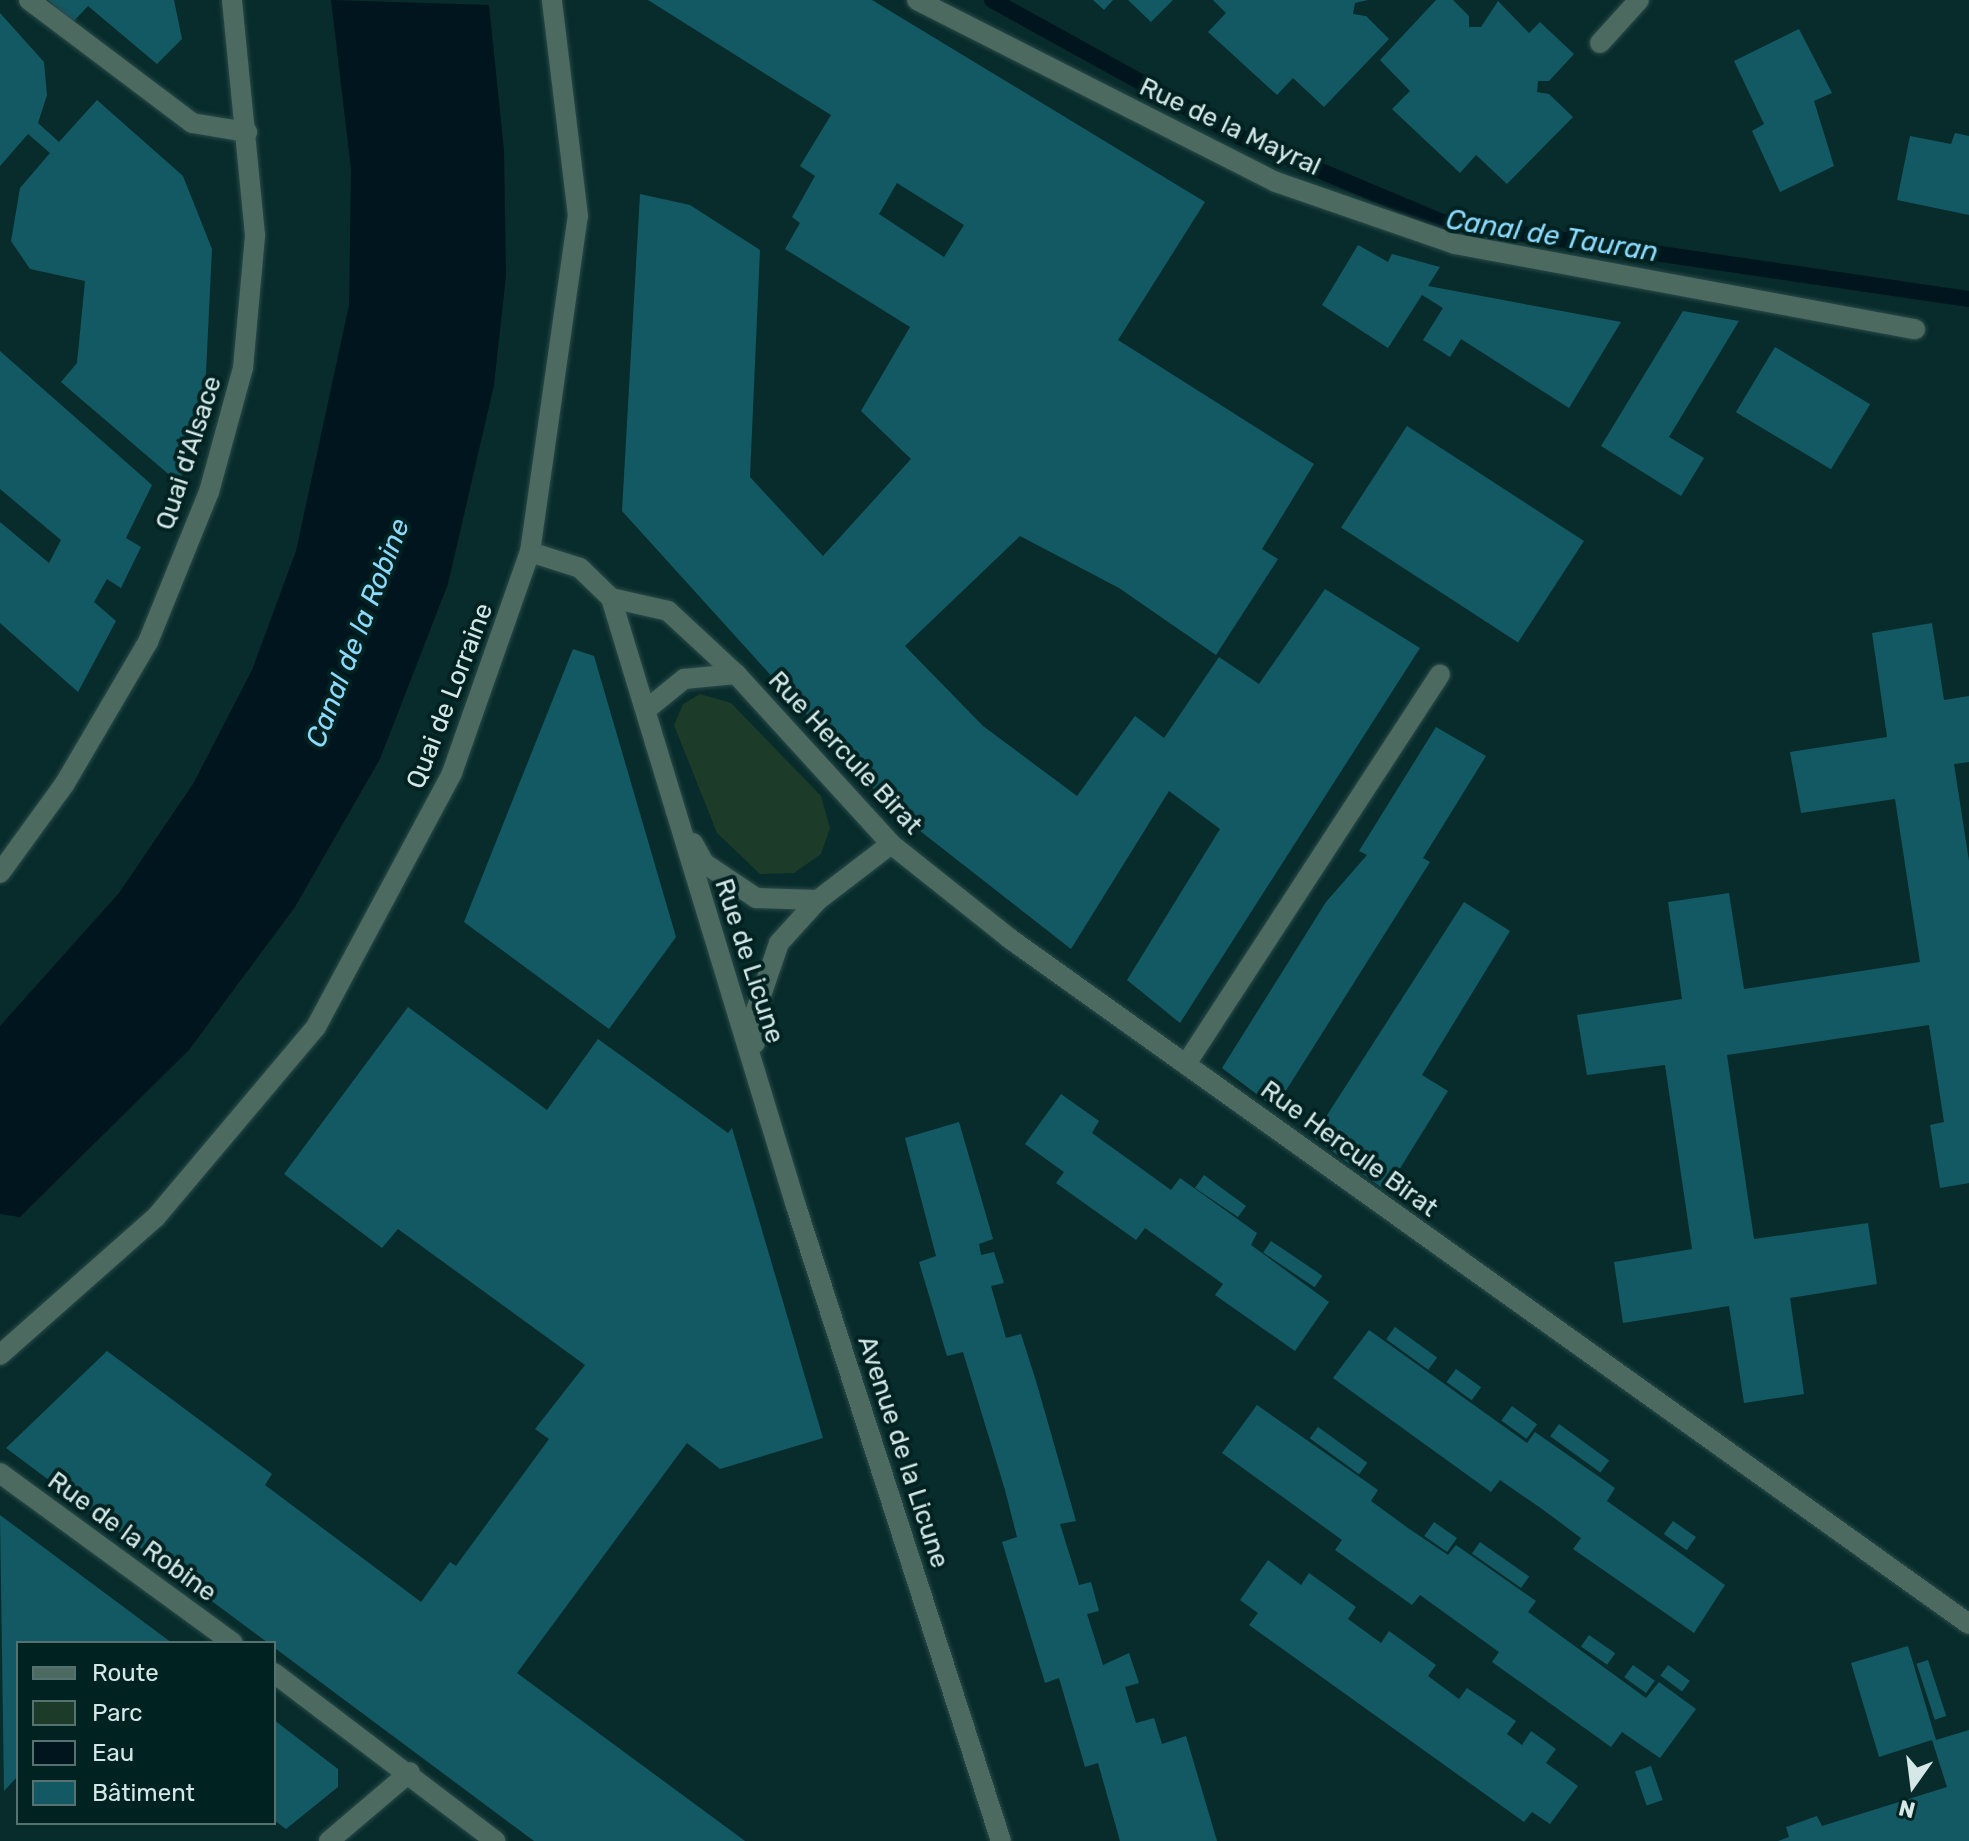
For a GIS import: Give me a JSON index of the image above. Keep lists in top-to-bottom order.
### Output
{
  "streets": {
    "street": [
      "Rue de la Mayral",
      "Quai d'Alsace",
      "Quai de Lorraine",
      "Rue Hercule Birat",
      "Rue de Licune",
      "Avenue de la Licune",
      "Rue de la Robine"
    ]
  },
  "crossings": [
    ["Rue Hercule Birat", "Rue de Licune"],
    ["Rue de Licune", "Avenue de la Licune"]
  ],
  "water": ["Canal de Tauran", "Canal de la Robine"],
  "legend": [
    "Route",
    "Parc",
    "Eau",
    "Bâtiment"
  ],
  "north": "bottom"
}
